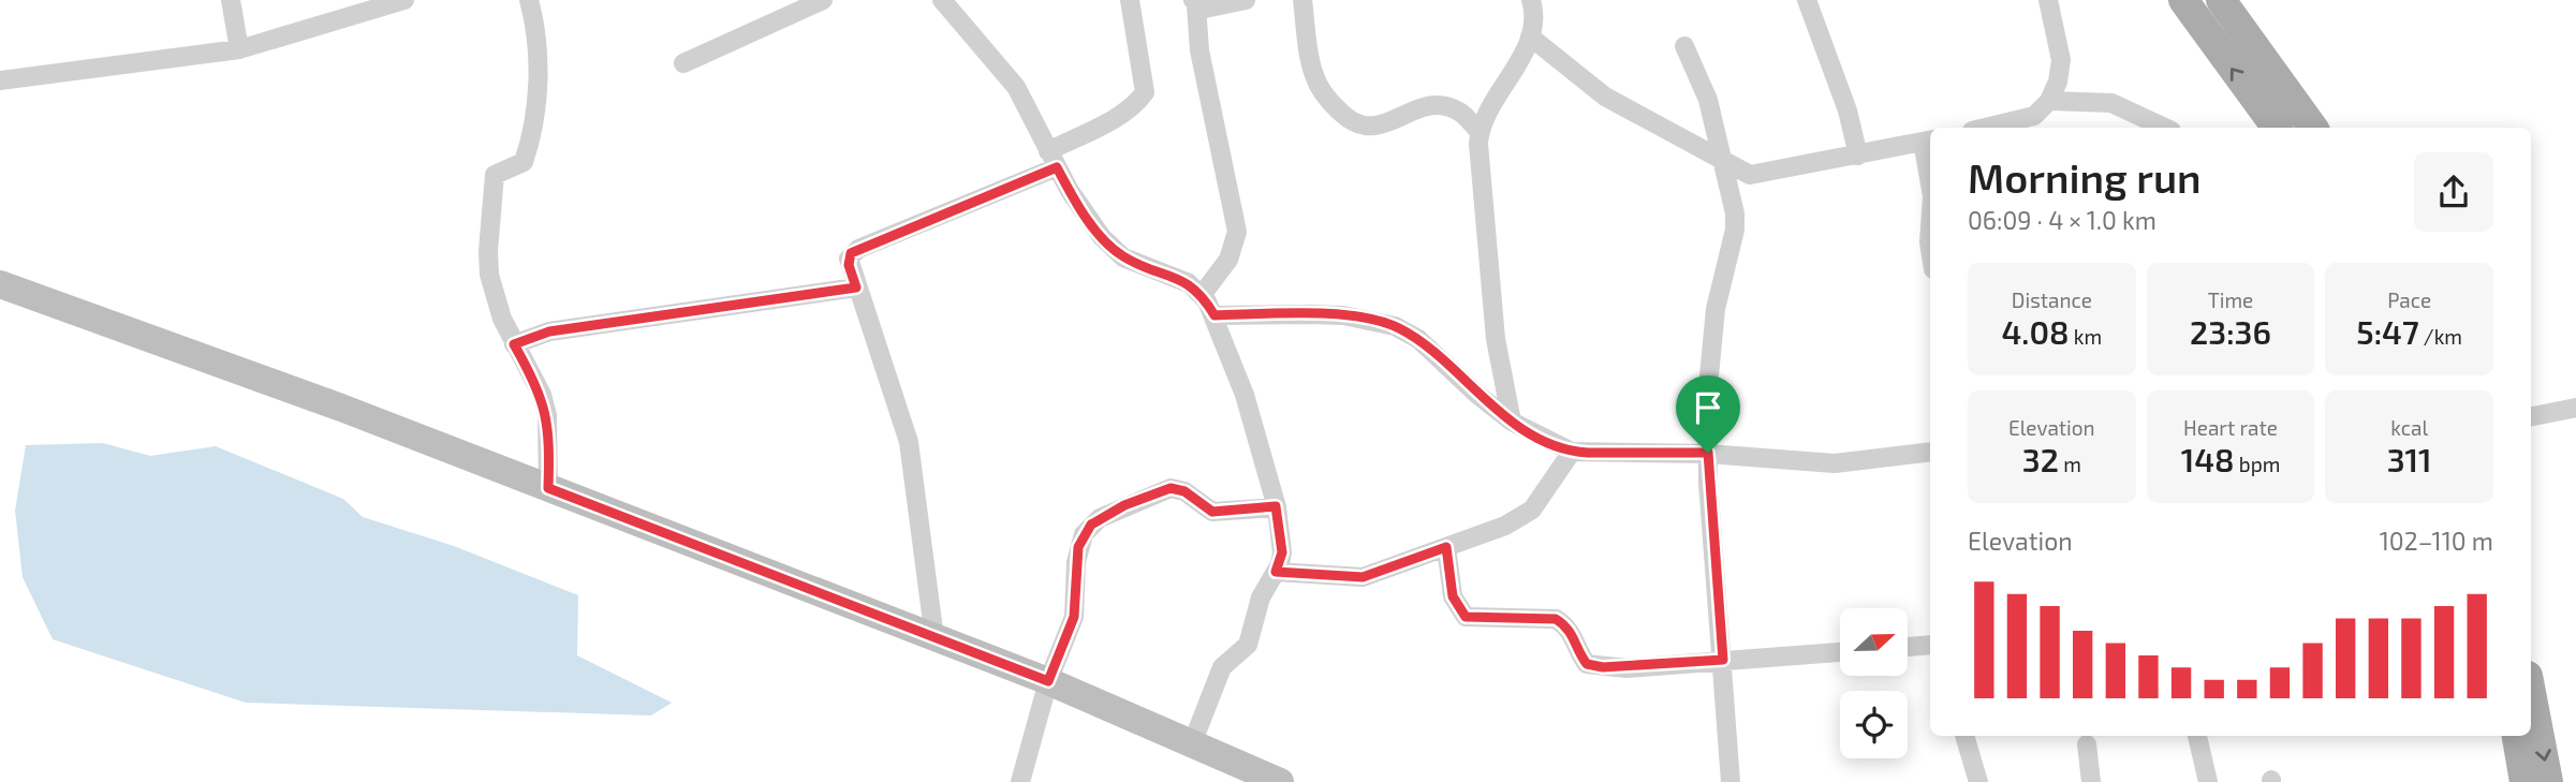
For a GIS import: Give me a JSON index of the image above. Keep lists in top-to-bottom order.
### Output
{
  "north": "right",
  "page": {
    "heading": ["Morning run", "06:09 · 4 × 1.0 km"],
    "stats": [
      ["Distance", "4.08 km"],
      ["Time", "23:36"],
      ["Pace", "5:47 /km"],
      ["Elevation", "32 m"],
      ["Heart rate", "148 bpm"],
      ["kcal", "311"]
    ],
    "chart": ["Elevation", "102–110 m"]
  }
}
